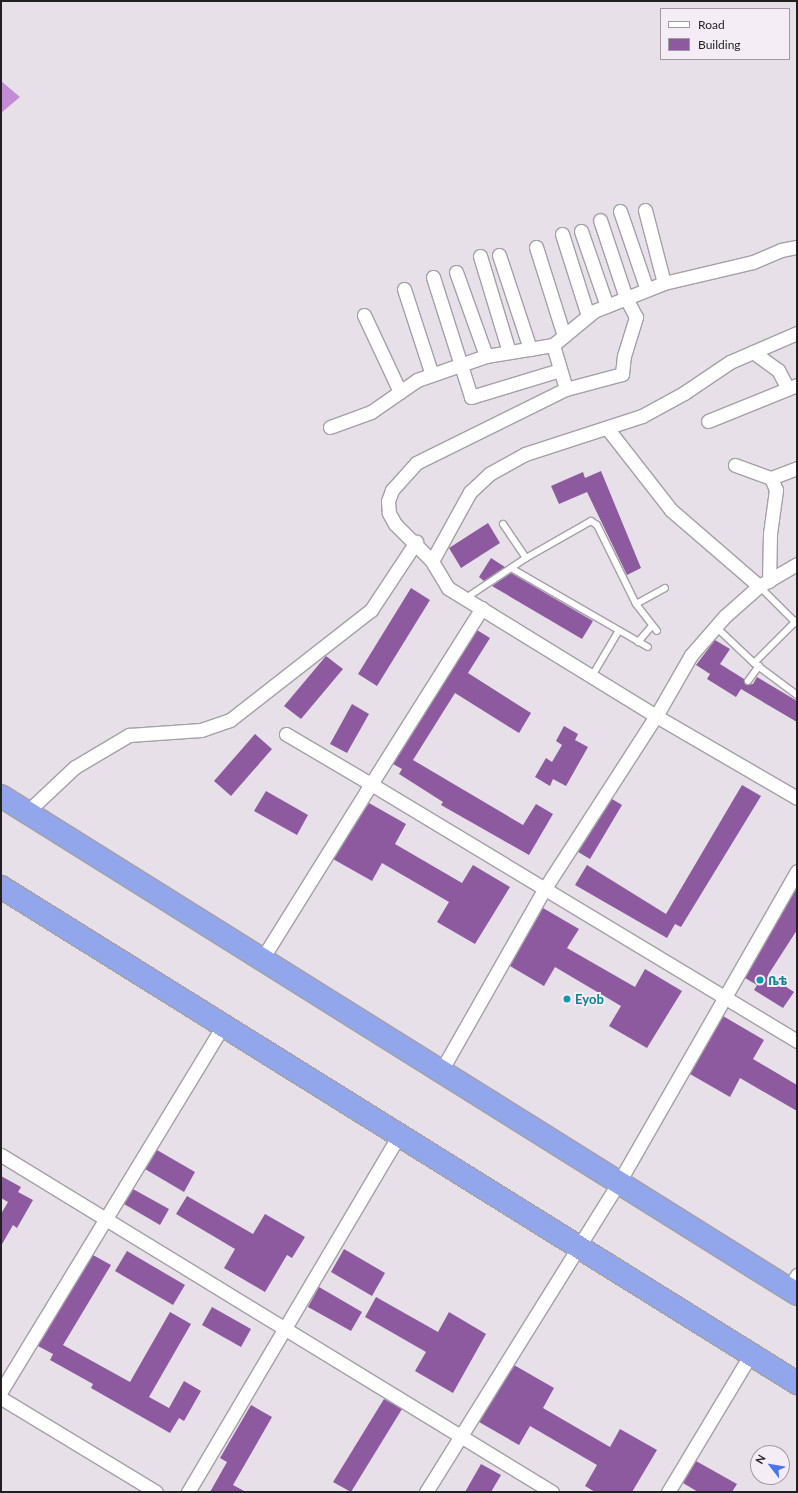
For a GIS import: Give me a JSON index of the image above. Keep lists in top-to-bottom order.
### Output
{
  "places": ["ቤቴ", "Eyob"],
  "legend": ["Road", "Building"],
  "north": "top left"
}
